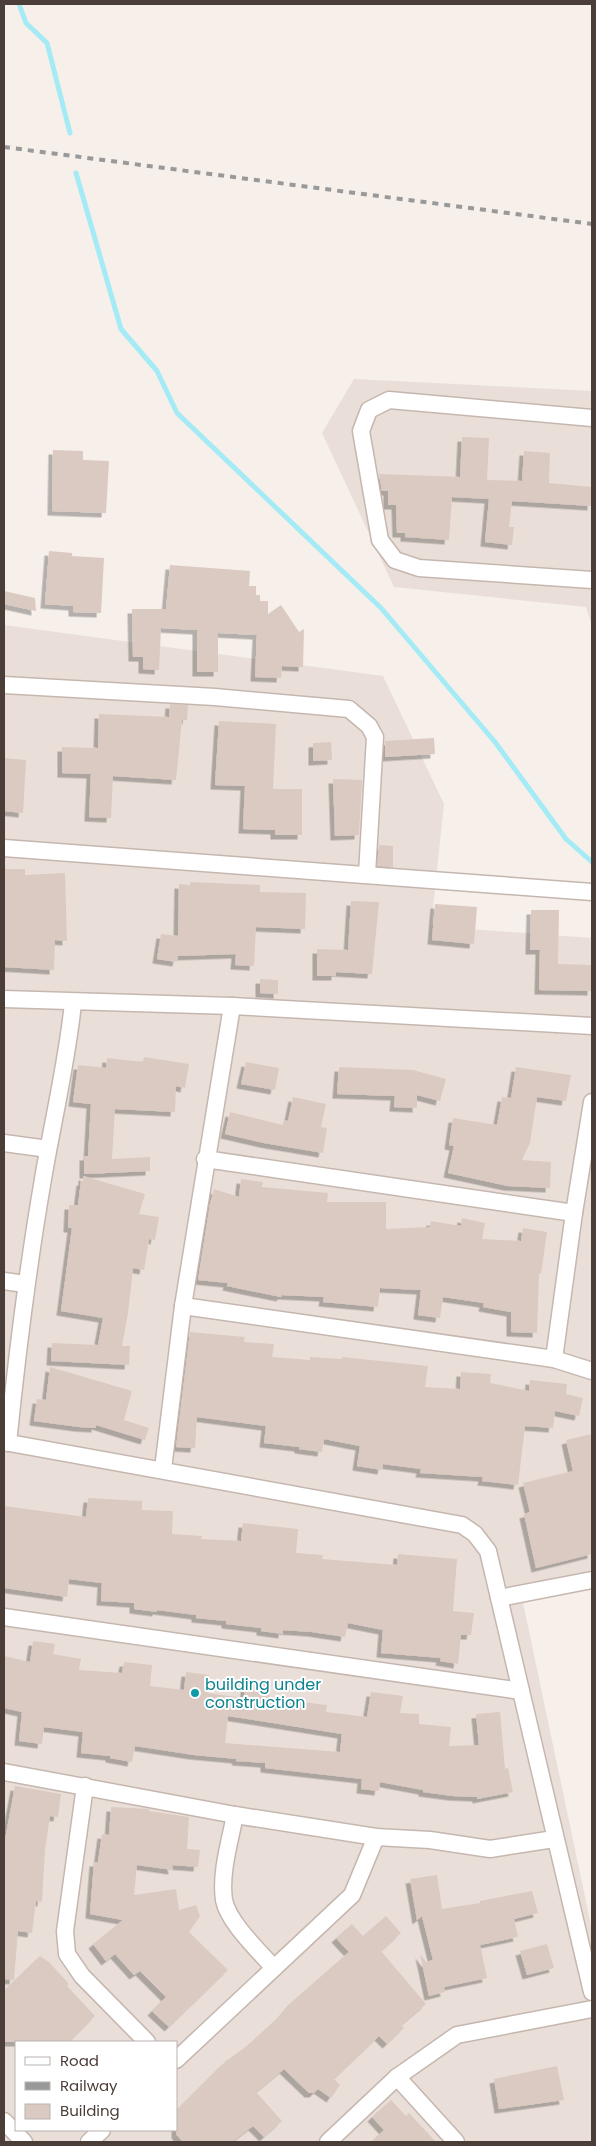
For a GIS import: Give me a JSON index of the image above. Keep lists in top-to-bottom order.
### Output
{
  "places": ["building under construction"],
  "legend": ["Road", "Railway", "Building"]
}
